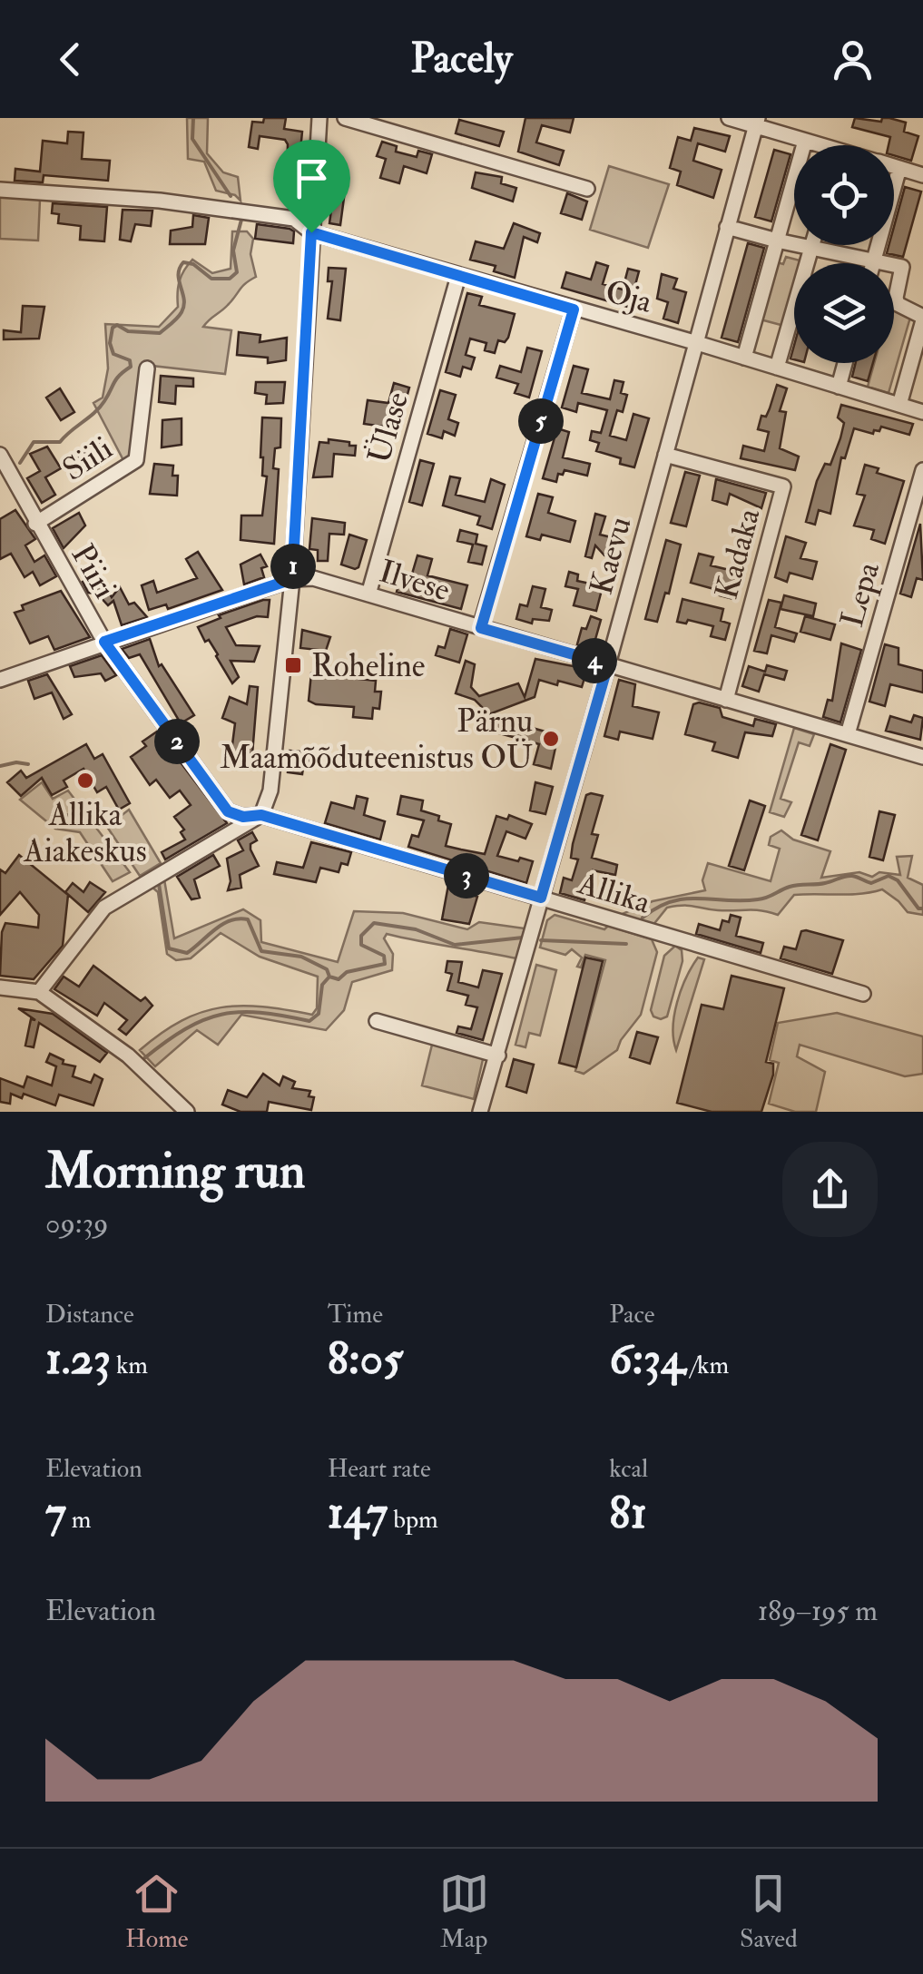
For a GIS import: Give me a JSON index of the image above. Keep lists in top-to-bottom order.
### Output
{
  "streets": {
    "street": [
      "Oja",
      "Ülase",
      "Siili",
      "Kadaka",
      "Kaevu",
      "Piiri",
      "Ilvese",
      "Lepa",
      "Allika"
    ]
  },
  "crossings": [
    ["Oja", "Ülase"],
    ["Oja", "Kaevu"],
    ["Ülase", "Ilvese"],
    ["Siili", "Piiri"],
    ["Kadaka", "Kaevu"],
    ["Kadaka", "Ilvese"],
    ["Kaevu", "Ilvese"],
    ["Kaevu", "Allika"],
    ["Piiri", "Ilvese"],
    ["Piiri", "Allika"],
    ["Ilvese", "Lepa"]
  ],
  "places": {
    "transit": ["Roheline"],
    "other": ["Pärnu Maamõõduteenistus OÜ", "Allika Aiakeskus"]
  },
  "page": {
    "header": "Pacely",
    "pins": [
      "5",
      "1",
      "4",
      "2",
      "3"
    ],
    "heading": ["Morning run", "09:39"],
    "stats": [
      ["Distance", "1.23 km"],
      ["Time", "8:05"],
      ["Pace", "6:34 /km"],
      ["Elevation", "7 m"],
      ["Heart rate", "147 bpm"],
      ["kcal", "81"]
    ],
    "chart": ["Elevation", "189–195 m"],
    "tabs": ["Home", "Map", "Saved"]
  }
}
